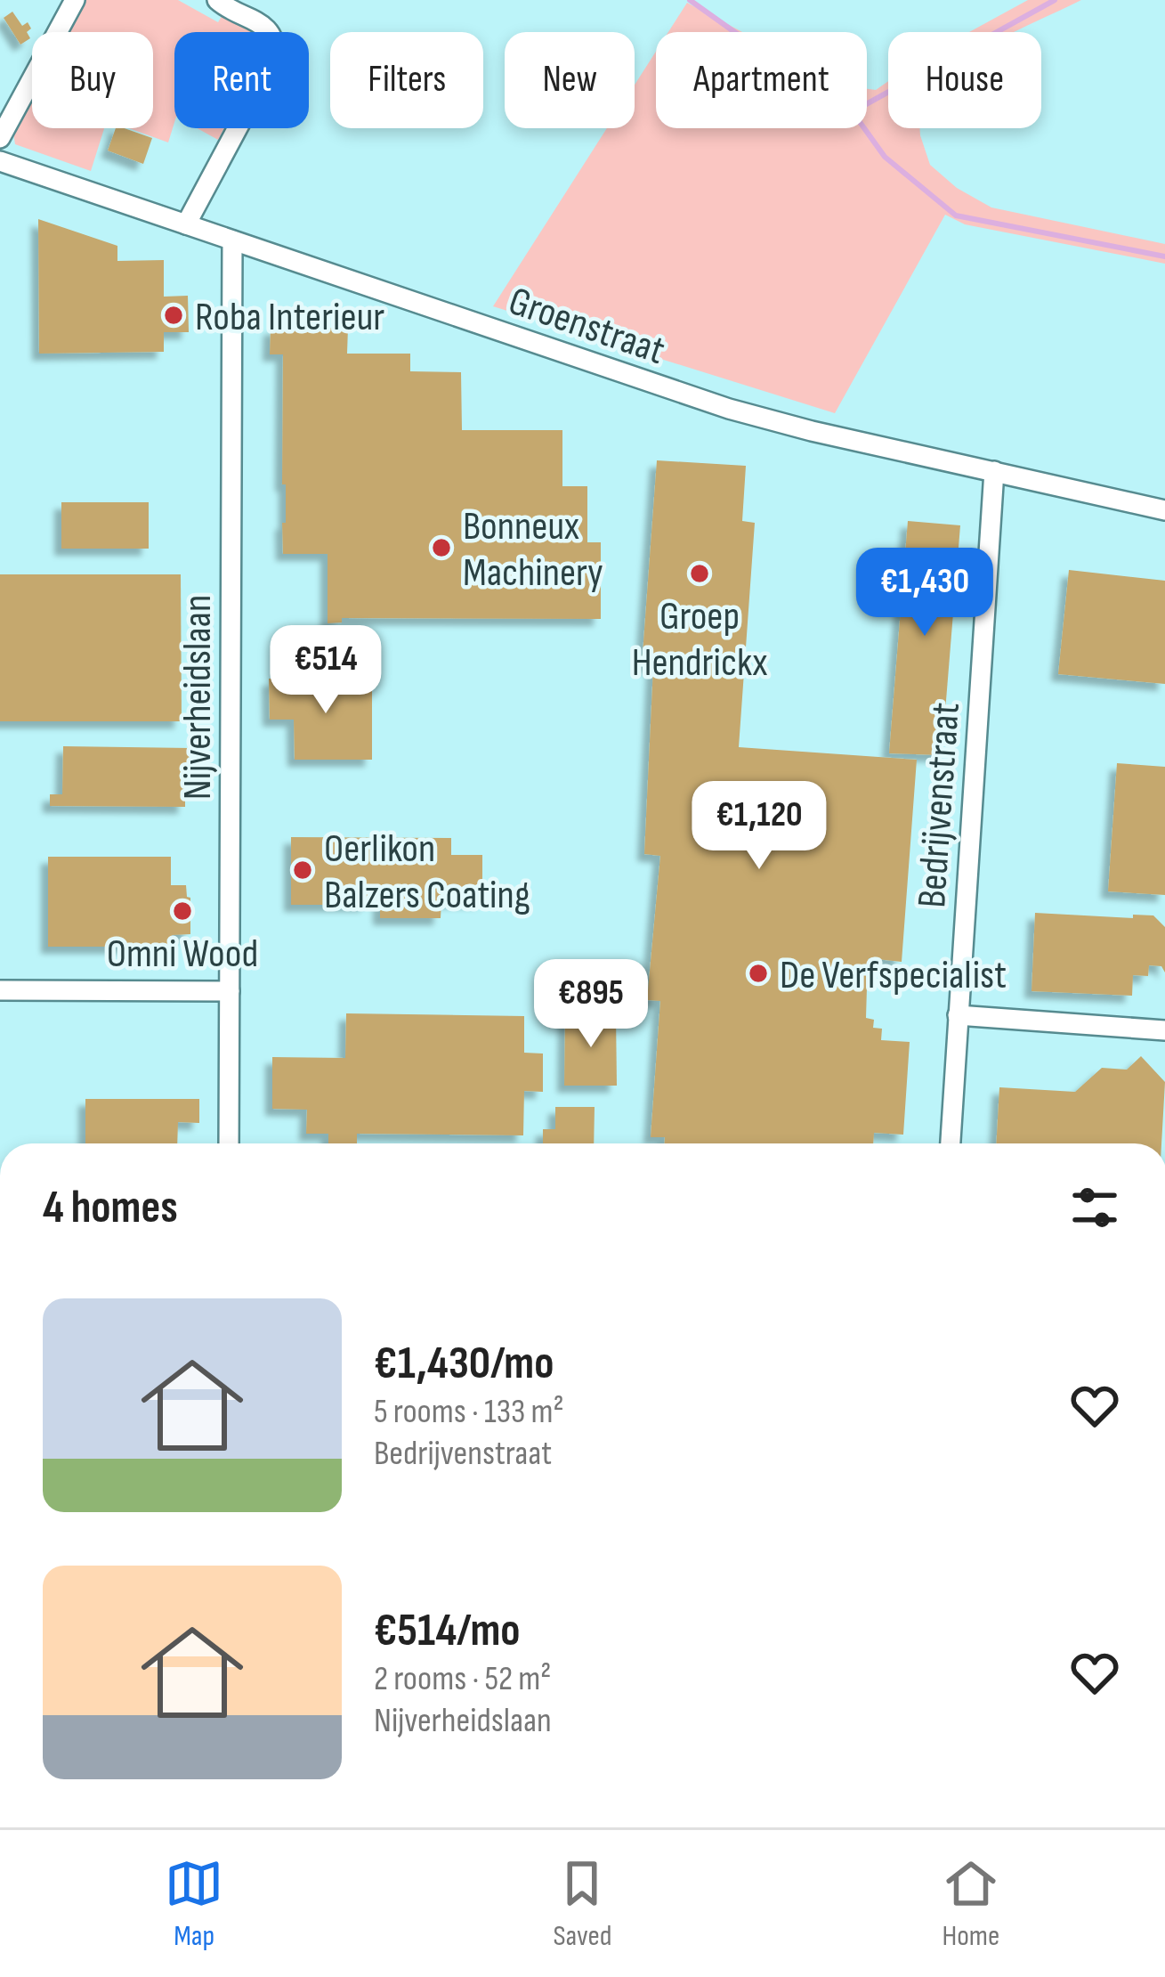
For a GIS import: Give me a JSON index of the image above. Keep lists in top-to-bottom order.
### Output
{
  "streets": {
    "street": ["Groenstraat", "Nijverheidslaan", "Bedrijvenstraat"]
  },
  "crossings": [
    ["Groenstraat", "Nijverheidslaan"],
    ["Groenstraat", "Bedrijvenstraat"]
  ],
  "places": [
    "Roba Interieur",
    "Bonneux Machinery",
    "Groep Hendrickx",
    "Oerlikon Balzers Coating",
    "Omni Wood",
    "De Verfspecialist"
  ],
  "page": {
    "chip": [
      "Buy",
      "Rent",
      "Filters",
      "New",
      "Apartment",
      "House"
    ],
    "price": [
      "€1,430",
      "€514",
      "€1,120",
      "€895"
    ],
    "heading": "4 homes",
    "list": [
      {
        "name": "€1,430/mo",
        "note": "5 rooms · 133 m² · Bedrijvenstraat"
      },
      {
        "name": "€514/mo",
        "note": "2 rooms · 52 m² · Nijverheidslaan"
      }
    ],
    "tabs": ["Map", "Saved", "Home"]
  }
}
